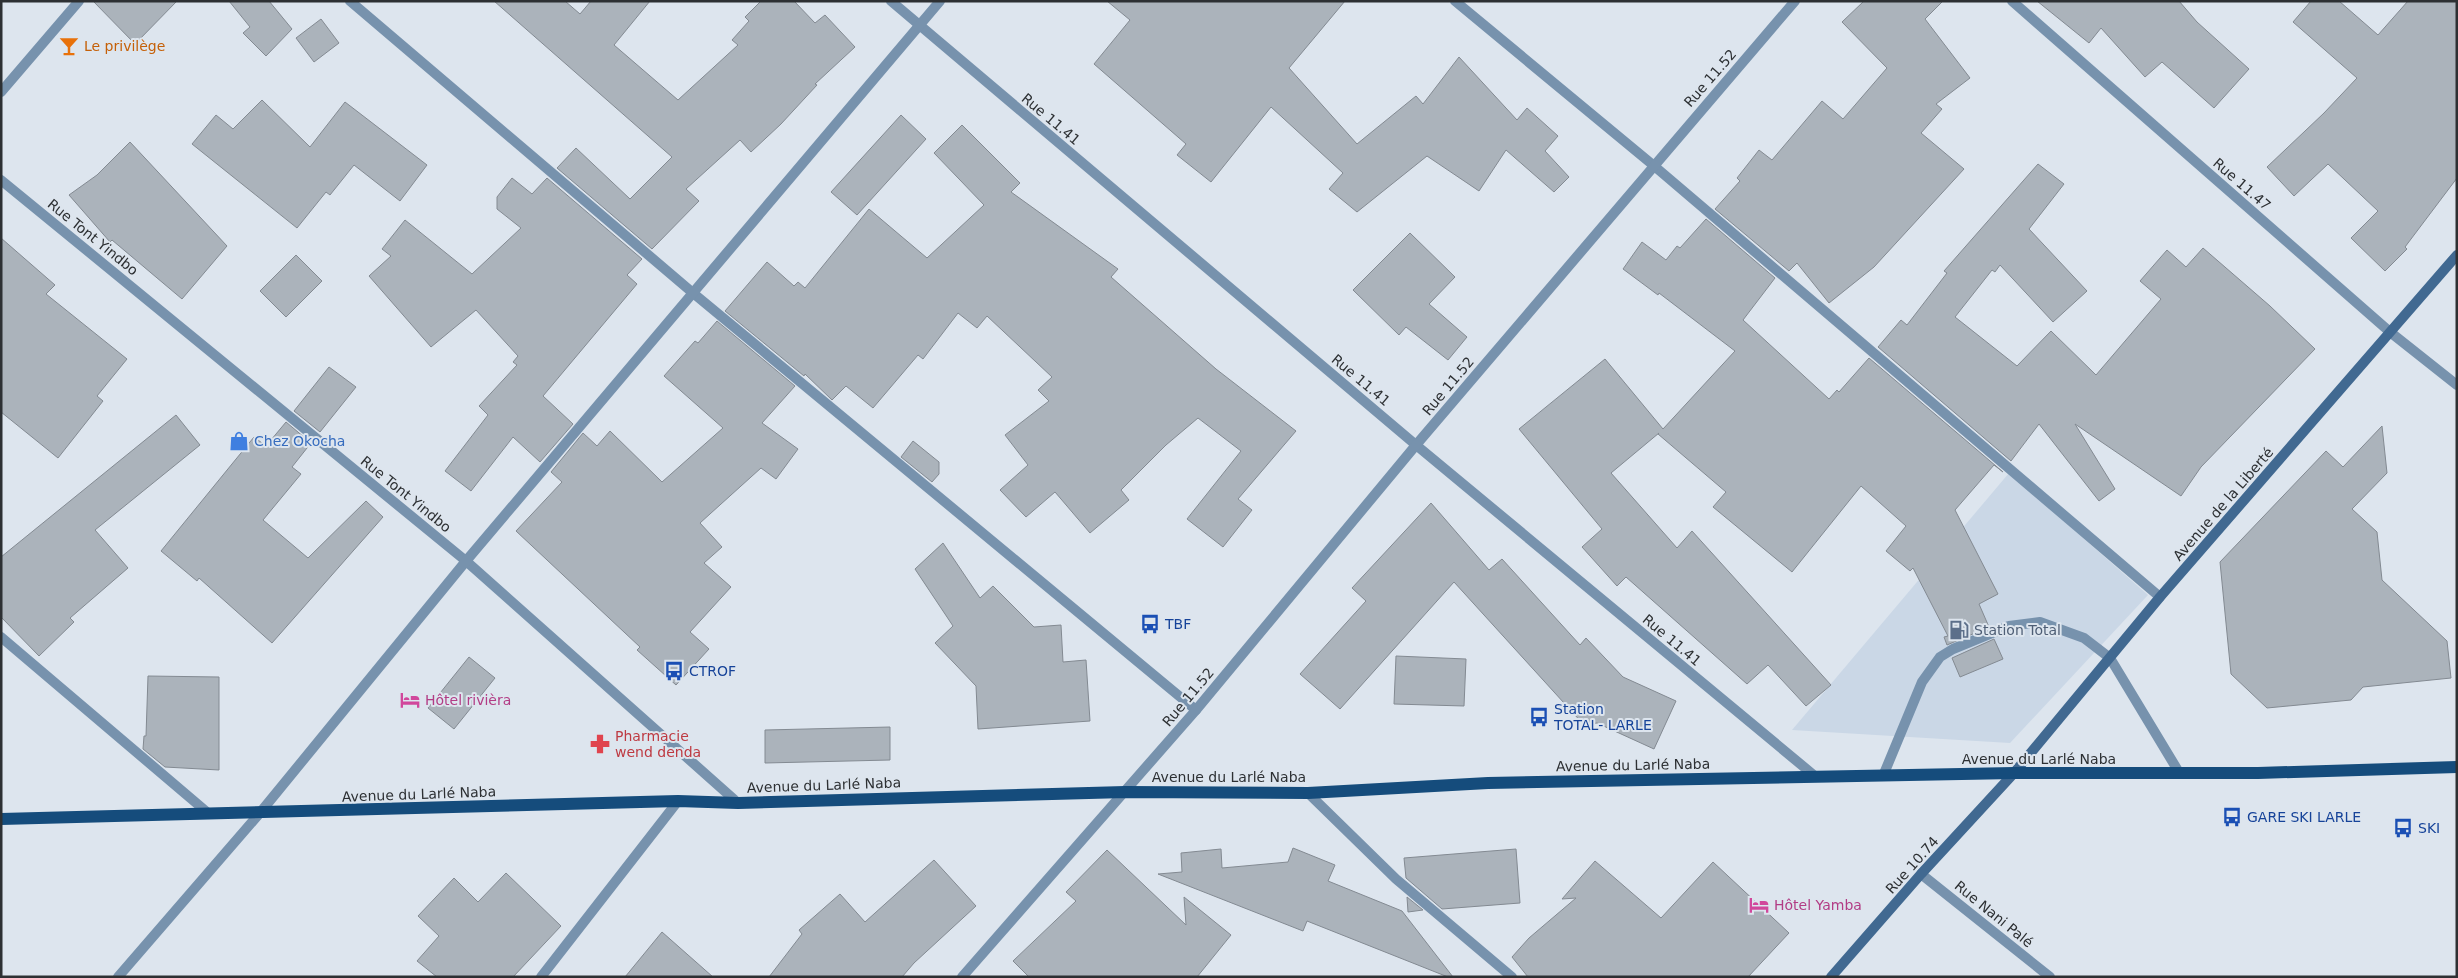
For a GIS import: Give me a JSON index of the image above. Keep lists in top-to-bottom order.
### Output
{
  "streets": {
    "main road": ["Avenue de la Liberté", "Avenue du Larlé Naba", "Rue 10.74"],
    "street": [
      "Rue 11.52",
      "Rue 11.41",
      "Rue 11.47",
      "Rue Tont Yindbo",
      "Rue Nani Palé"
    ]
  },
  "crossings": [
    ["Rue 11.52", "Rue 11.41"],
    ["Rue 11.52", "Avenue du Larlé Naba"],
    ["Rue 11.41", "Avenue du Larlé Naba"],
    ["Rue 11.47", "Avenue de la Liberté"],
    ["Rue Tont Yindbo", "Avenue du Larlé Naba"],
    ["Avenue de la Liberté", "Avenue du Larlé Naba"],
    ["Avenue de la Liberté", "Rue 10.74"],
    ["Avenue du Larlé Naba", "Rue 10.74"],
    ["Rue 10.74", "Rue Nani Palé"]
  ],
  "places": {
    "bar": ["Le privilège"],
    "shop": ["Chez Okocha"],
    "bus stop": [
      "TBF",
      "CTROF",
      "Station TOTAL- LARLE",
      "GARE SKI LARLE",
      "SKI"
    ],
    "fuel station": ["Station Total"],
    "hotel": ["Hôtel rivièra", "Hôtel Yamba"],
    "pharmacy": ["Pharmacie wend denda"]
  }
}
